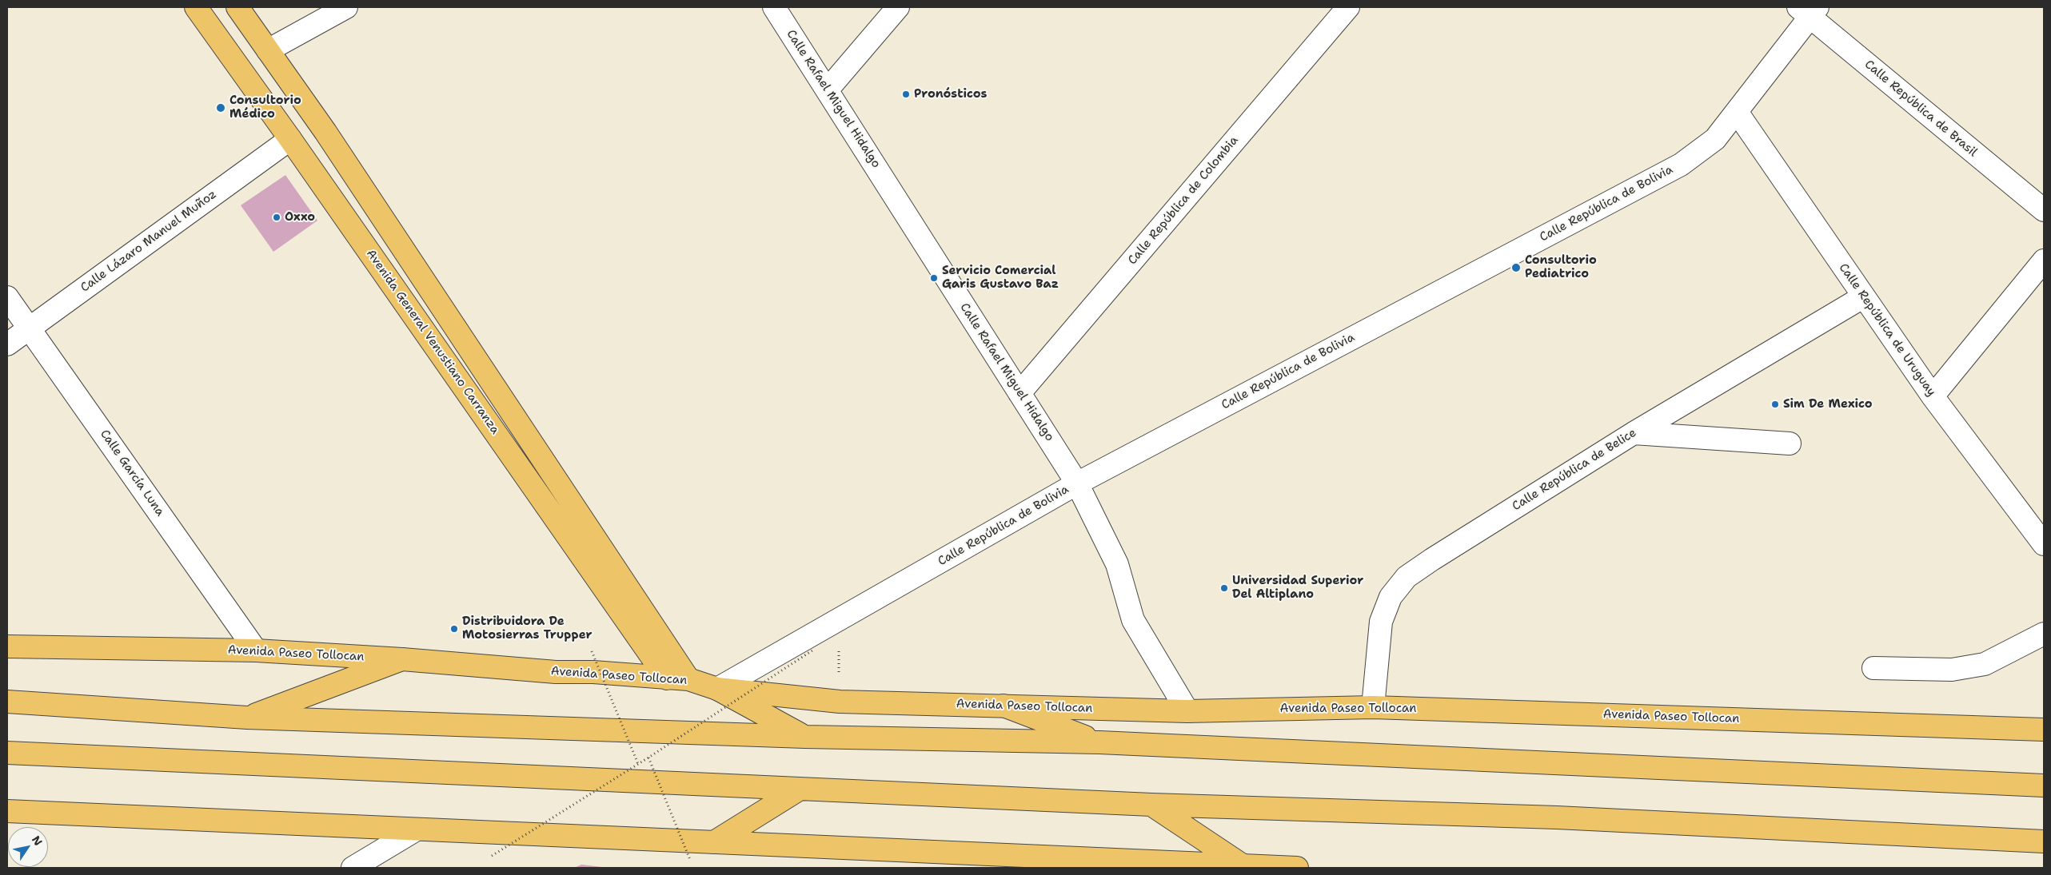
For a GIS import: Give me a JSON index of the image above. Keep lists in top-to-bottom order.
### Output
{
  "streets": {
    "main road": ["Avenida General Venustiano Carranza", "Avenida Paseo Tollocan"],
    "street": [
      "Calle Rafael Miguel Hidalgo",
      "Calle República de Brasil",
      "Calle República de Colombia",
      "Calle República de Bolivia",
      "Calle Lázaro Manuel Muñoz",
      "Calle República de Uruguay",
      "Calle República de Belice",
      "Calle García Luna"
    ]
  },
  "crossings": [
    ["Calle Rafael Miguel Hidalgo", "Calle República de Colombia"],
    ["Calle Rafael Miguel Hidalgo", "Calle República de Bolivia"],
    ["Calle Rafael Miguel Hidalgo", "Avenida Paseo Tollocan"],
    ["Calle República de Brasil", "Calle República de Bolivia"],
    ["Calle República de Bolivia", "Calle República de Uruguay"],
    ["Calle República de Bolivia", "Avenida Paseo Tollocan"],
    ["Calle Lázaro Manuel Muñoz", "Avenida General Venustiano Carranza"],
    ["Calle Lázaro Manuel Muñoz", "Calle García Luna"],
    ["Calle República de Uruguay", "Calle República de Belice"],
    ["Avenida General Venustiano Carranza", "Avenida Paseo Tollocan"],
    ["Calle República de Belice", "Avenida Paseo Tollocan"],
    ["Calle García Luna", "Avenida Paseo Tollocan"]
  ],
  "places": [
    "Pronósticos",
    "Consultorio Médico",
    "Oxxo",
    "Consultorio Pediatrico",
    "Servicio Comercial Garis Gustavo Baz",
    "Sim De Mexico",
    "Universidad Superior Del Altiplano",
    "Distribuidora De Motosierras Trupper"
  ],
  "north": "top right"
}
